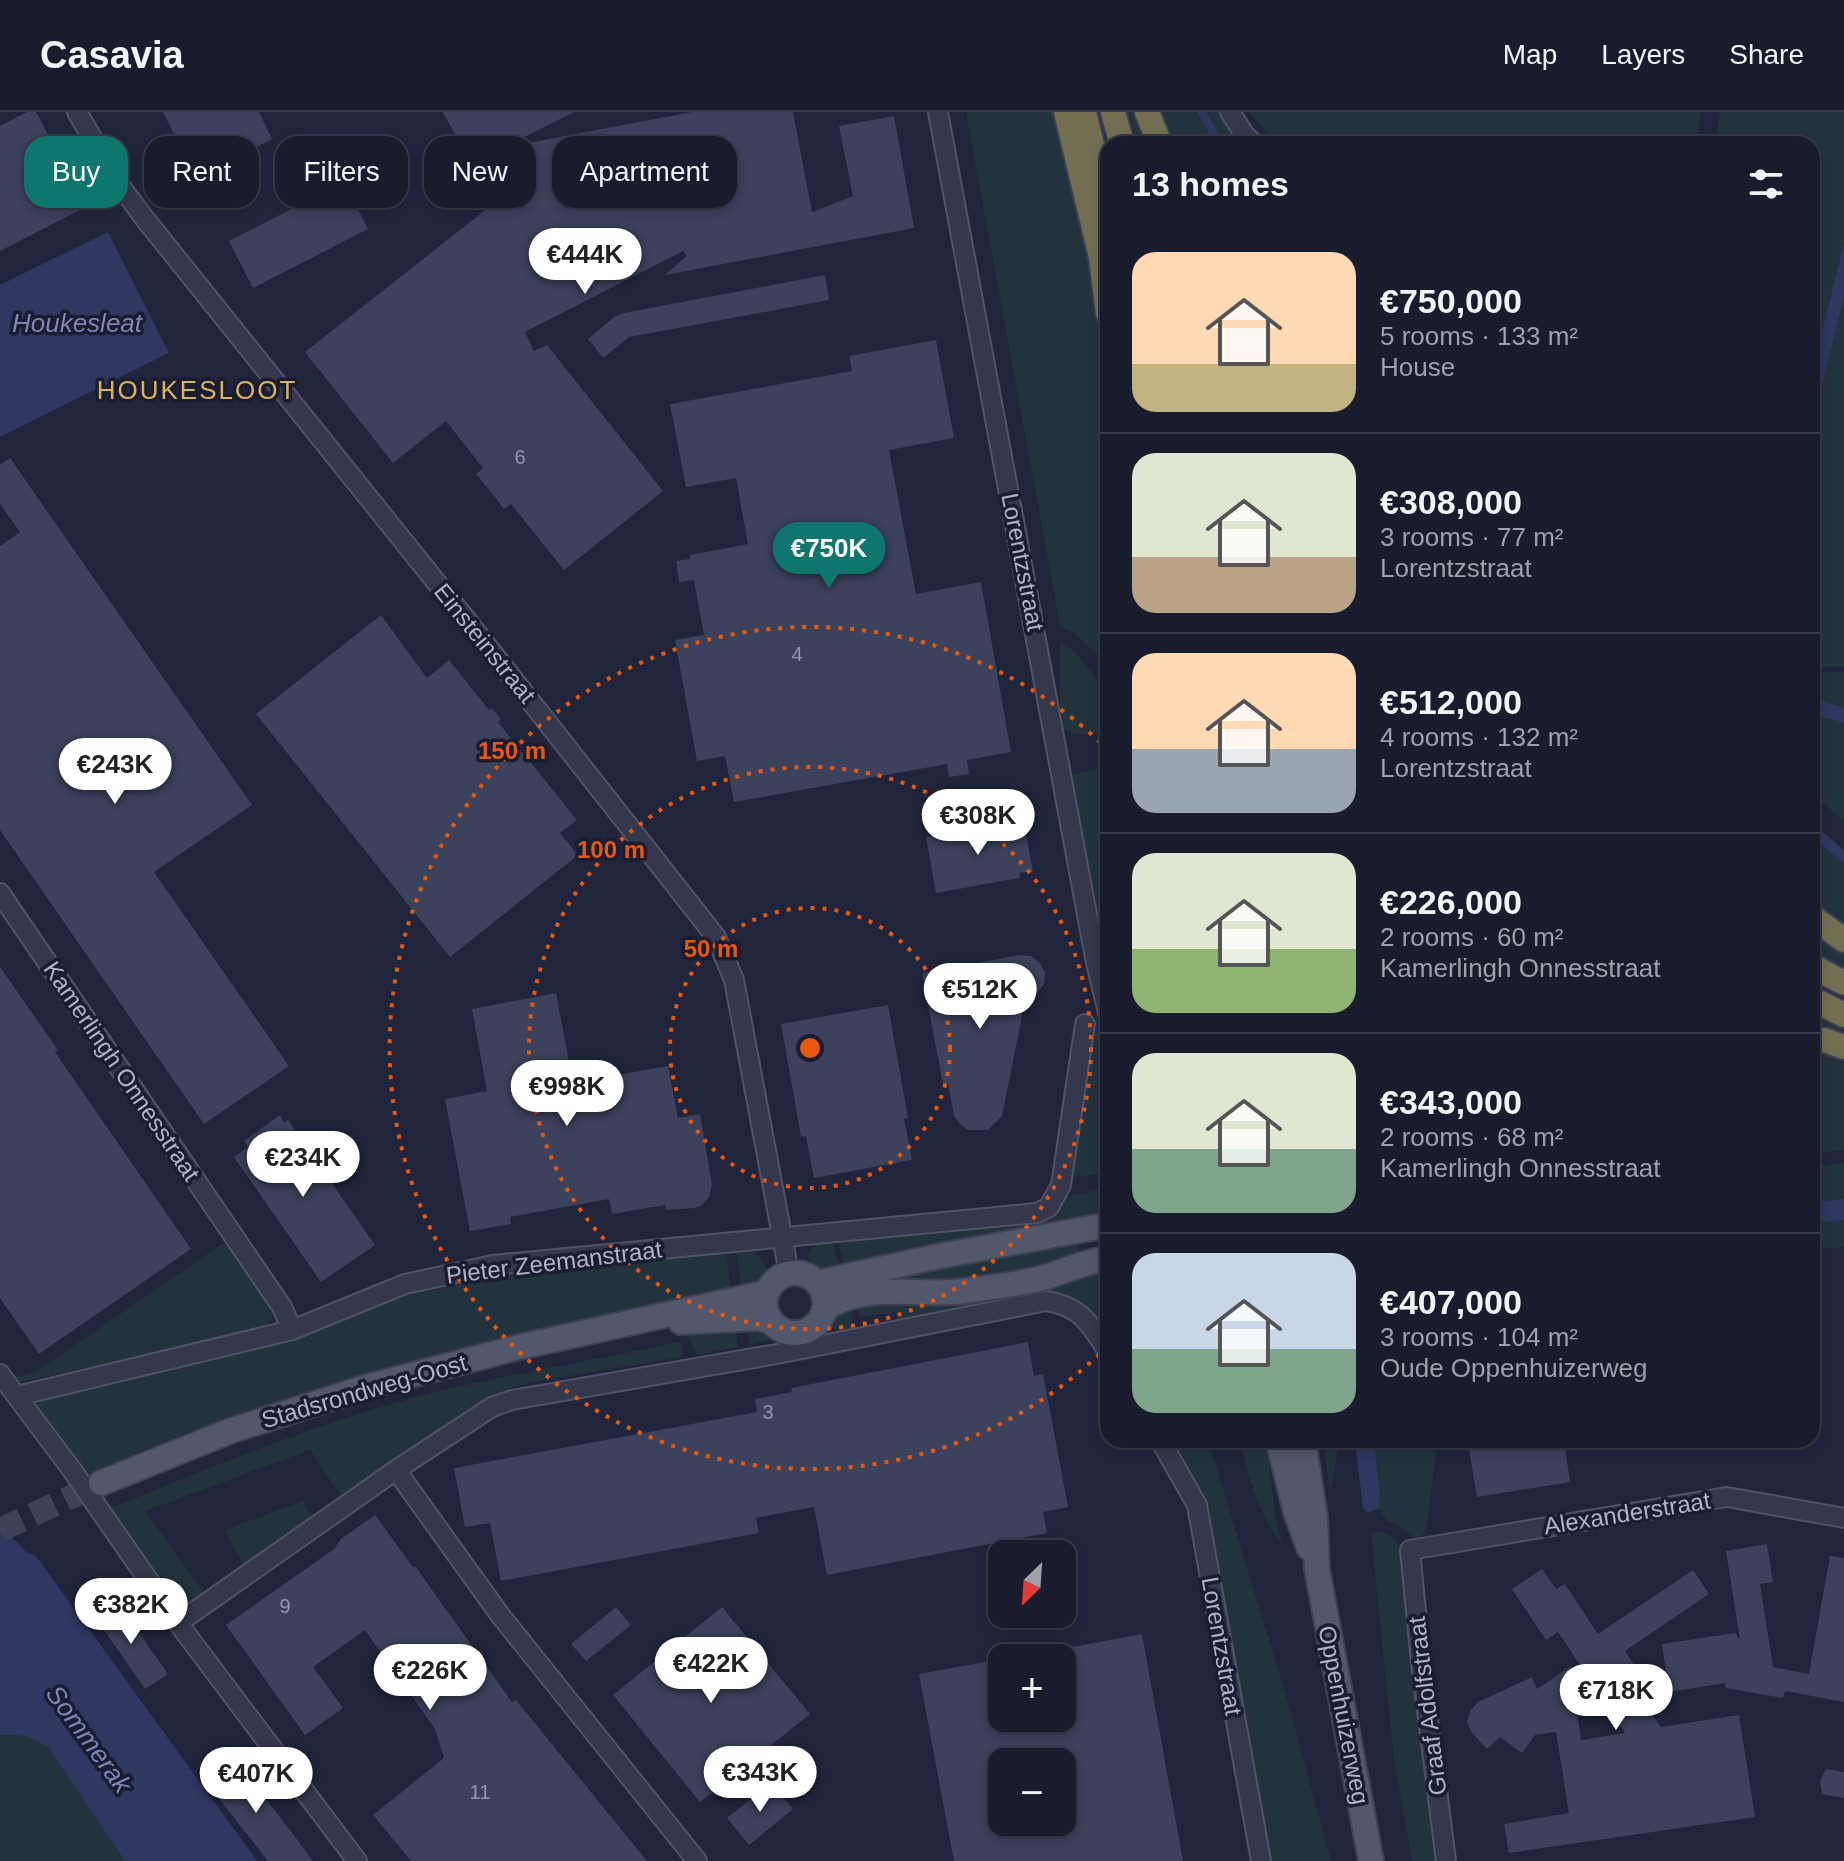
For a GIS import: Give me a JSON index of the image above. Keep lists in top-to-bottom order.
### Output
{
  "streets": {
    "main road": ["Stadsrondweg-Oost", "Oppenhuizerweg"],
    "street": [
      "Lorentzstraat",
      "Einsteinstraat",
      "Kamerlingh Onnesstraat",
      "Pieter Zeemanstraat",
      "Alexanderstraat",
      "Graaf Adolfstraat"
    ]
  },
  "crossings": [
    ["Einsteinstraat", "Pieter Zeemanstraat"],
    ["Einsteinstraat", "Stadsrondweg-Oost"],
    ["Kamerlingh Onnesstraat", "Pieter Zeemanstraat"],
    ["Alexanderstraat", "Graaf Adolfstraat"]
  ],
  "districts": ["HOUKESLOOT"],
  "water": ["Houkesleat", "Sommerak"],
  "house_numbers": [
    "6",
    "4",
    "3",
    "9",
    "11"
  ],
  "north": "bottom left",
  "page": {
    "header": "Casavia",
    "nav": ["Map", "Layers", "Share"],
    "chip": [
      "Buy",
      "Rent",
      "Filters",
      "New",
      "Apartment"
    ],
    "heading": "13 homes",
    "price": [
      "€444K",
      "€750K",
      "€243K",
      "€308K",
      "€512K",
      "€998K",
      "€234K",
      "€382K",
      "€422K",
      "€226K",
      "€718K",
      "€343K",
      "€407K"
    ],
    "list": [
      {
        "name": "€750,000",
        "note": "5 rooms · 133 m² · House"
      },
      {
        "name": "€308,000",
        "note": "3 rooms · 77 m² · Lorentzstraat"
      },
      {
        "name": "€512,000",
        "note": "4 rooms · 132 m² · Lorentzstraat"
      },
      {
        "name": "€226,000",
        "note": "2 rooms · 60 m² · Kamerlingh Onnesstraat"
      },
      {
        "name": "€343,000",
        "note": "2 rooms · 68 m² · Kamerlingh Onnesstraat"
      },
      {
        "name": "€407,000",
        "note": "3 rooms · 104 m² · Oude Oppenhuizerweg"
      }
    ],
    "map_buttons": ["+", "−"]
  },
  "rings": ["150 m", "100 m", "50 m"]
}
